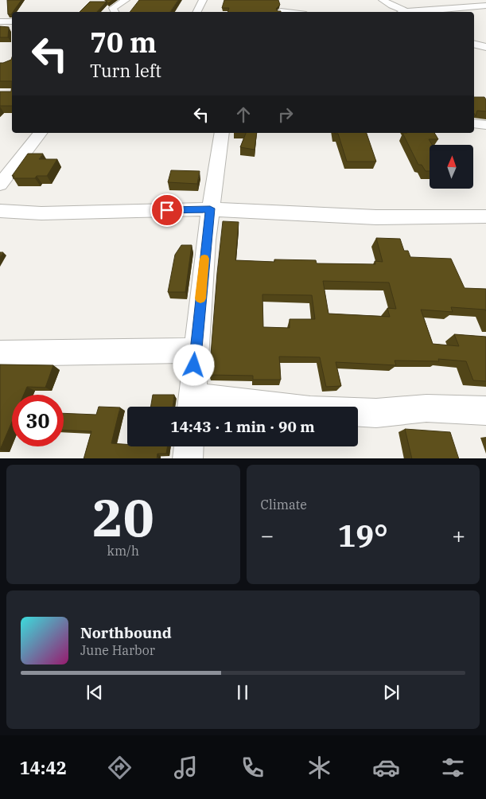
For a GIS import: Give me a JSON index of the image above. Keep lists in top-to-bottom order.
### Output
{
  "north": "top",
  "page": {
    "turn": ["70 m", "Turn left"],
    "limit": "30",
    "trip": "14:43 · 1 min · 90 m",
    "tile": [
      ["20", "km/h"],
      "Climate"
    ],
    "heat": ["−", "19°", "+"],
    "song": ["Northbound", "June Harbor"],
    "tabs": "14:42"
  }
}
